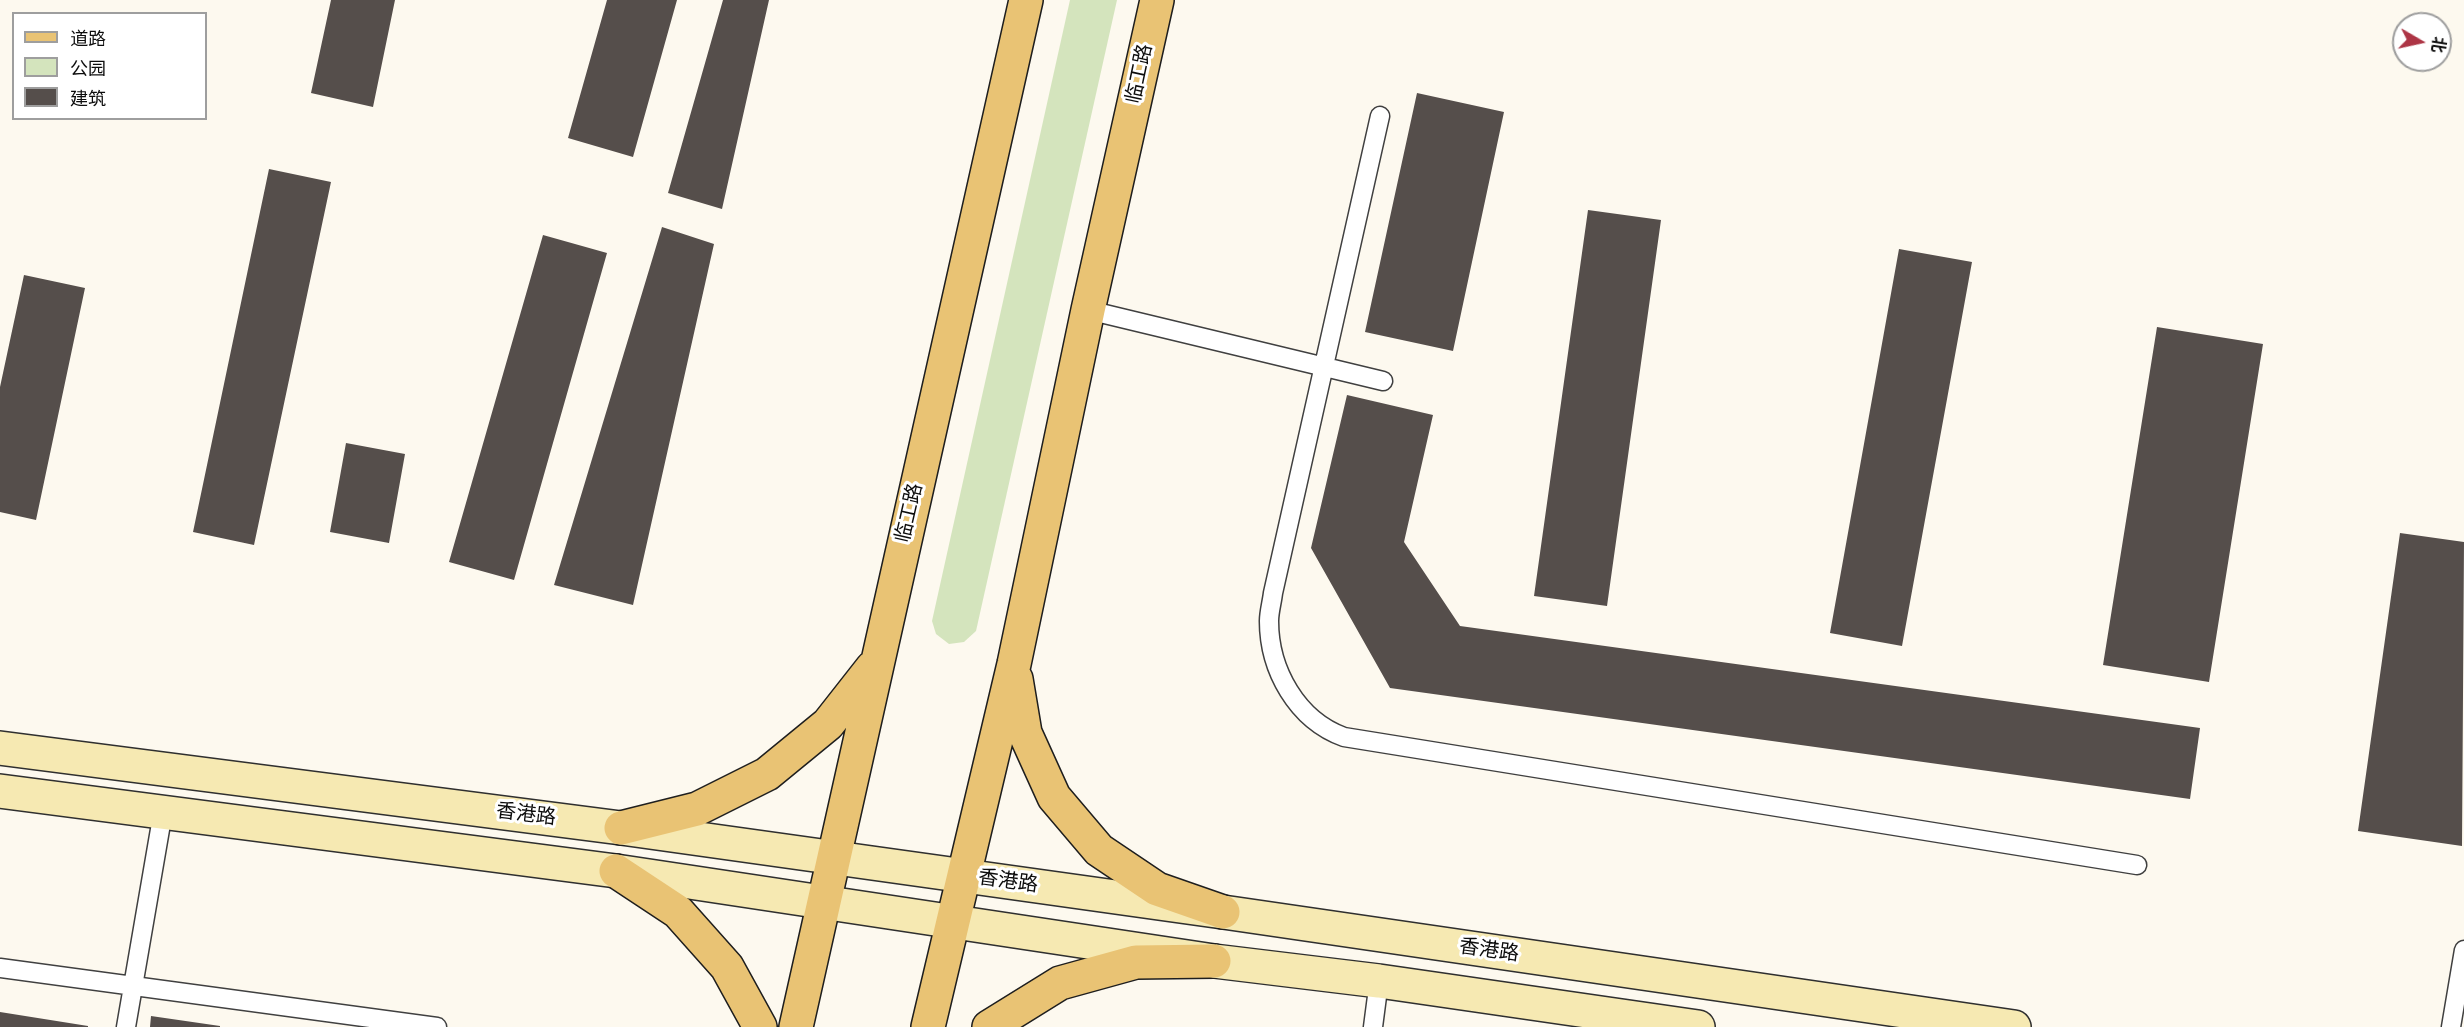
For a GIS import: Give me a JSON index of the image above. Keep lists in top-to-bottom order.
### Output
{
  "streets": {
    "main road": ["临工路", "香港路"]
  },
  "crossings": [
    ["临工路", "香港路"]
  ],
  "legend": ["道路", "公园", "建筑"],
  "north": "right"
}
